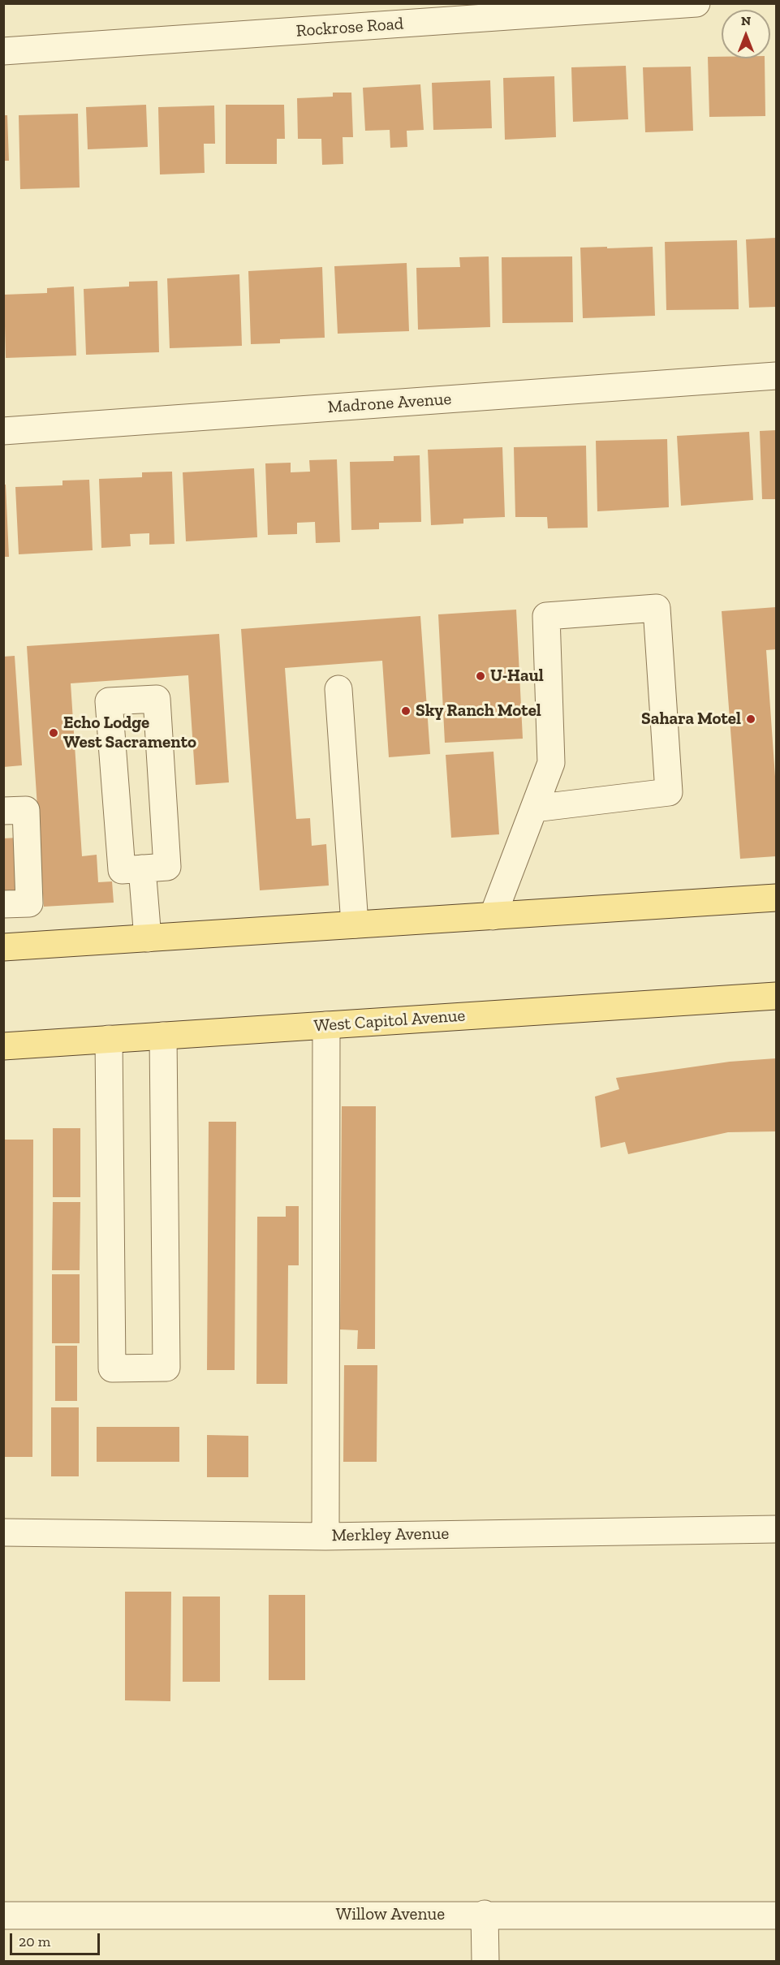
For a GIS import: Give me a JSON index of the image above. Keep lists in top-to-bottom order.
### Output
{
  "streets": {
    "main road": ["West Capitol Avenue"],
    "street": [
      "Rockrose Road",
      "Madrone Avenue",
      "Merkley Avenue",
      "Willow Avenue"
    ]
  },
  "places": [
    "U-Haul",
    "Sky Ranch Motel",
    "Sahara Motel",
    "Echo Lodge West Sacramento"
  ],
  "scale_bar": "20 m",
  "north": "top"
}
